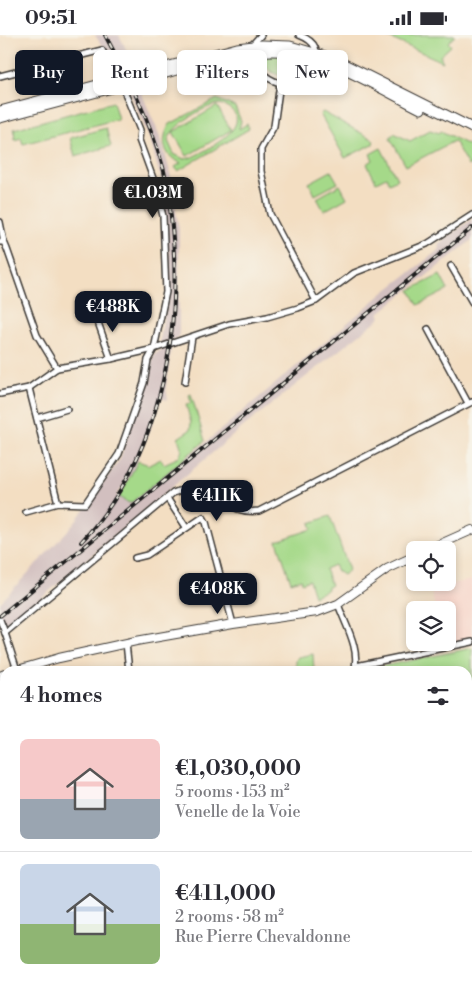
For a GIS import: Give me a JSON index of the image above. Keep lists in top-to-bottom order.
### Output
{
  "page": {
    "status": "09:51",
    "chip": [
      "Buy",
      "Rent",
      "Filters",
      "New"
    ],
    "price": [
      "€1.03M",
      "€488K",
      "€411K",
      "€408K"
    ],
    "heading": "4 homes",
    "list": [
      {
        "name": "€1,030,000",
        "note": "5 rooms · 153 m² · Venelle de la Voie"
      },
      {
        "name": "€411,000",
        "note": "2 rooms · 58 m² · Rue Pierre Chevaldonne"
      }
    ]
  }
}
